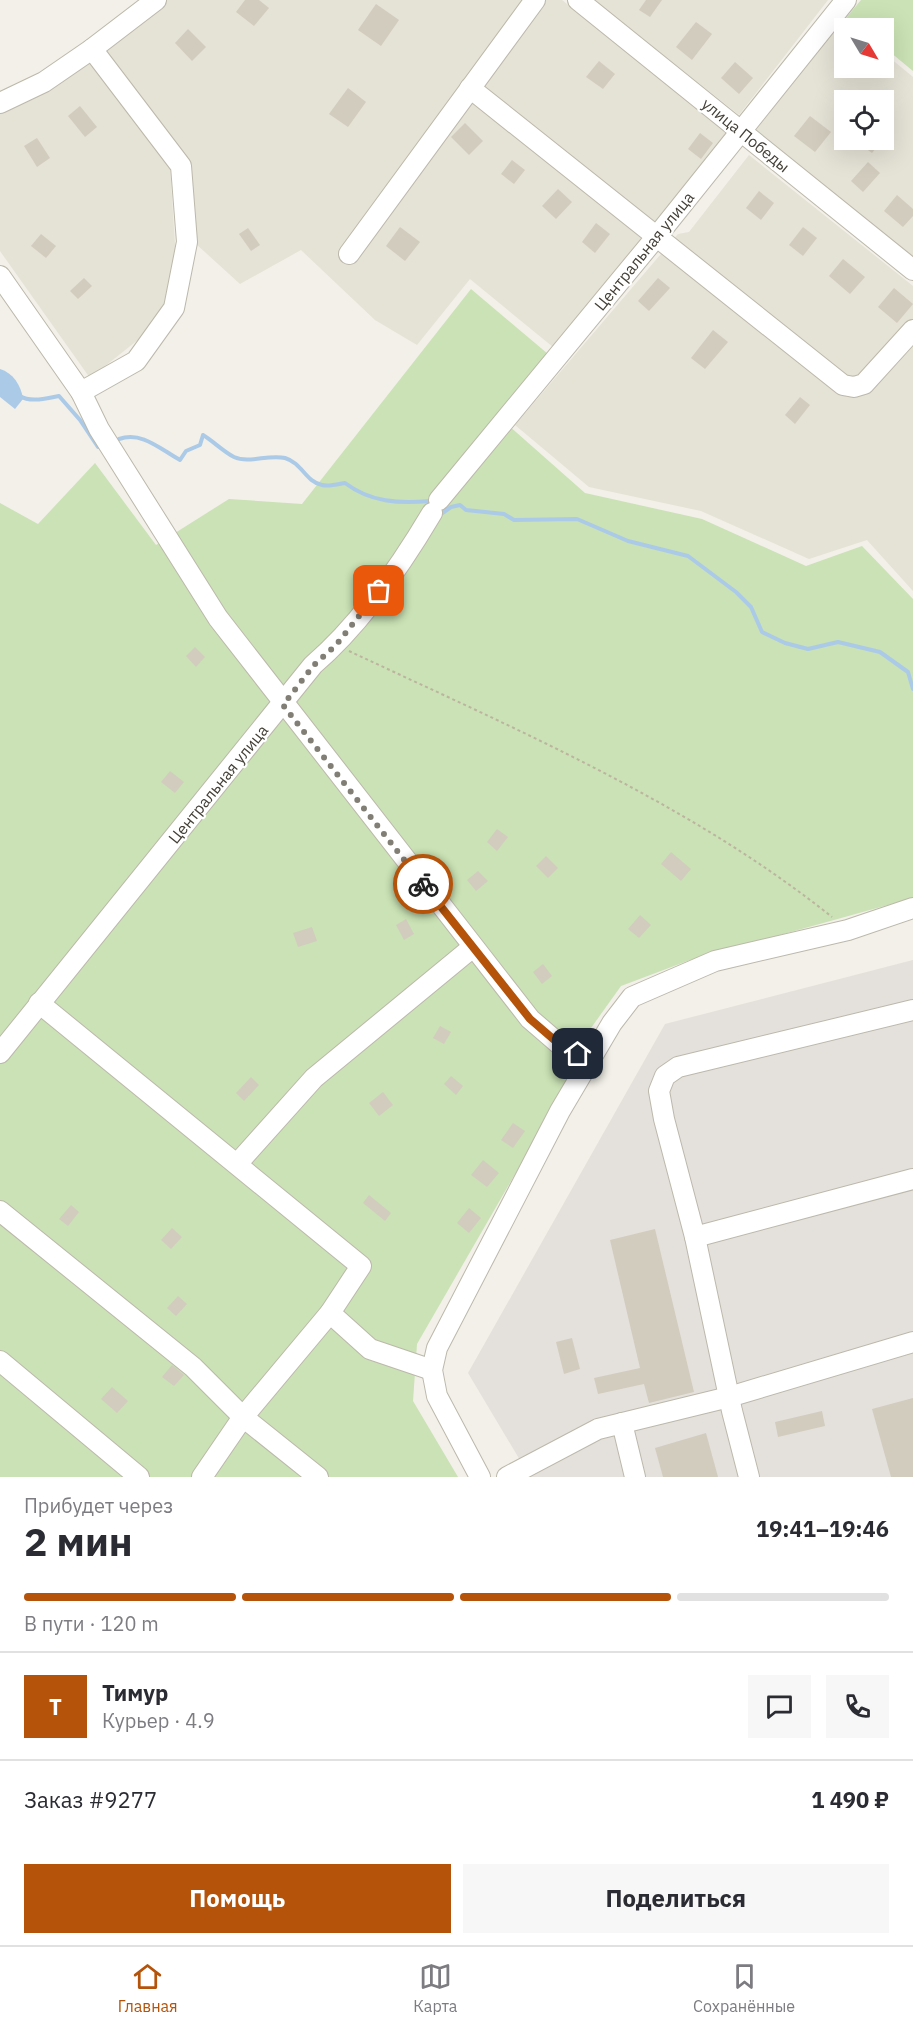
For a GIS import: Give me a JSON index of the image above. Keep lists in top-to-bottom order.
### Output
{
  "streets": {
    "street": ["улица Победы", "Центральная улица"]
  },
  "crossings": [
    ["улица Победы", "Центральная улица"]
  ],
  "north": "bottom right",
  "page": {
    "heading": ["2 мин", "Прибудет через", "19:41–19:46"],
    "panel": [
      "Тимур",
      "Курьер · 4.9",
      "Заказ #9277",
      "1 490 ₽"
    ],
    "bar": "В пути · 120 m",
    "round": "Т",
    "buttons": ["Помощь", "Поделиться"],
    "tabs": ["Главная", "Карта", "Сохранённые"]
  }
}
